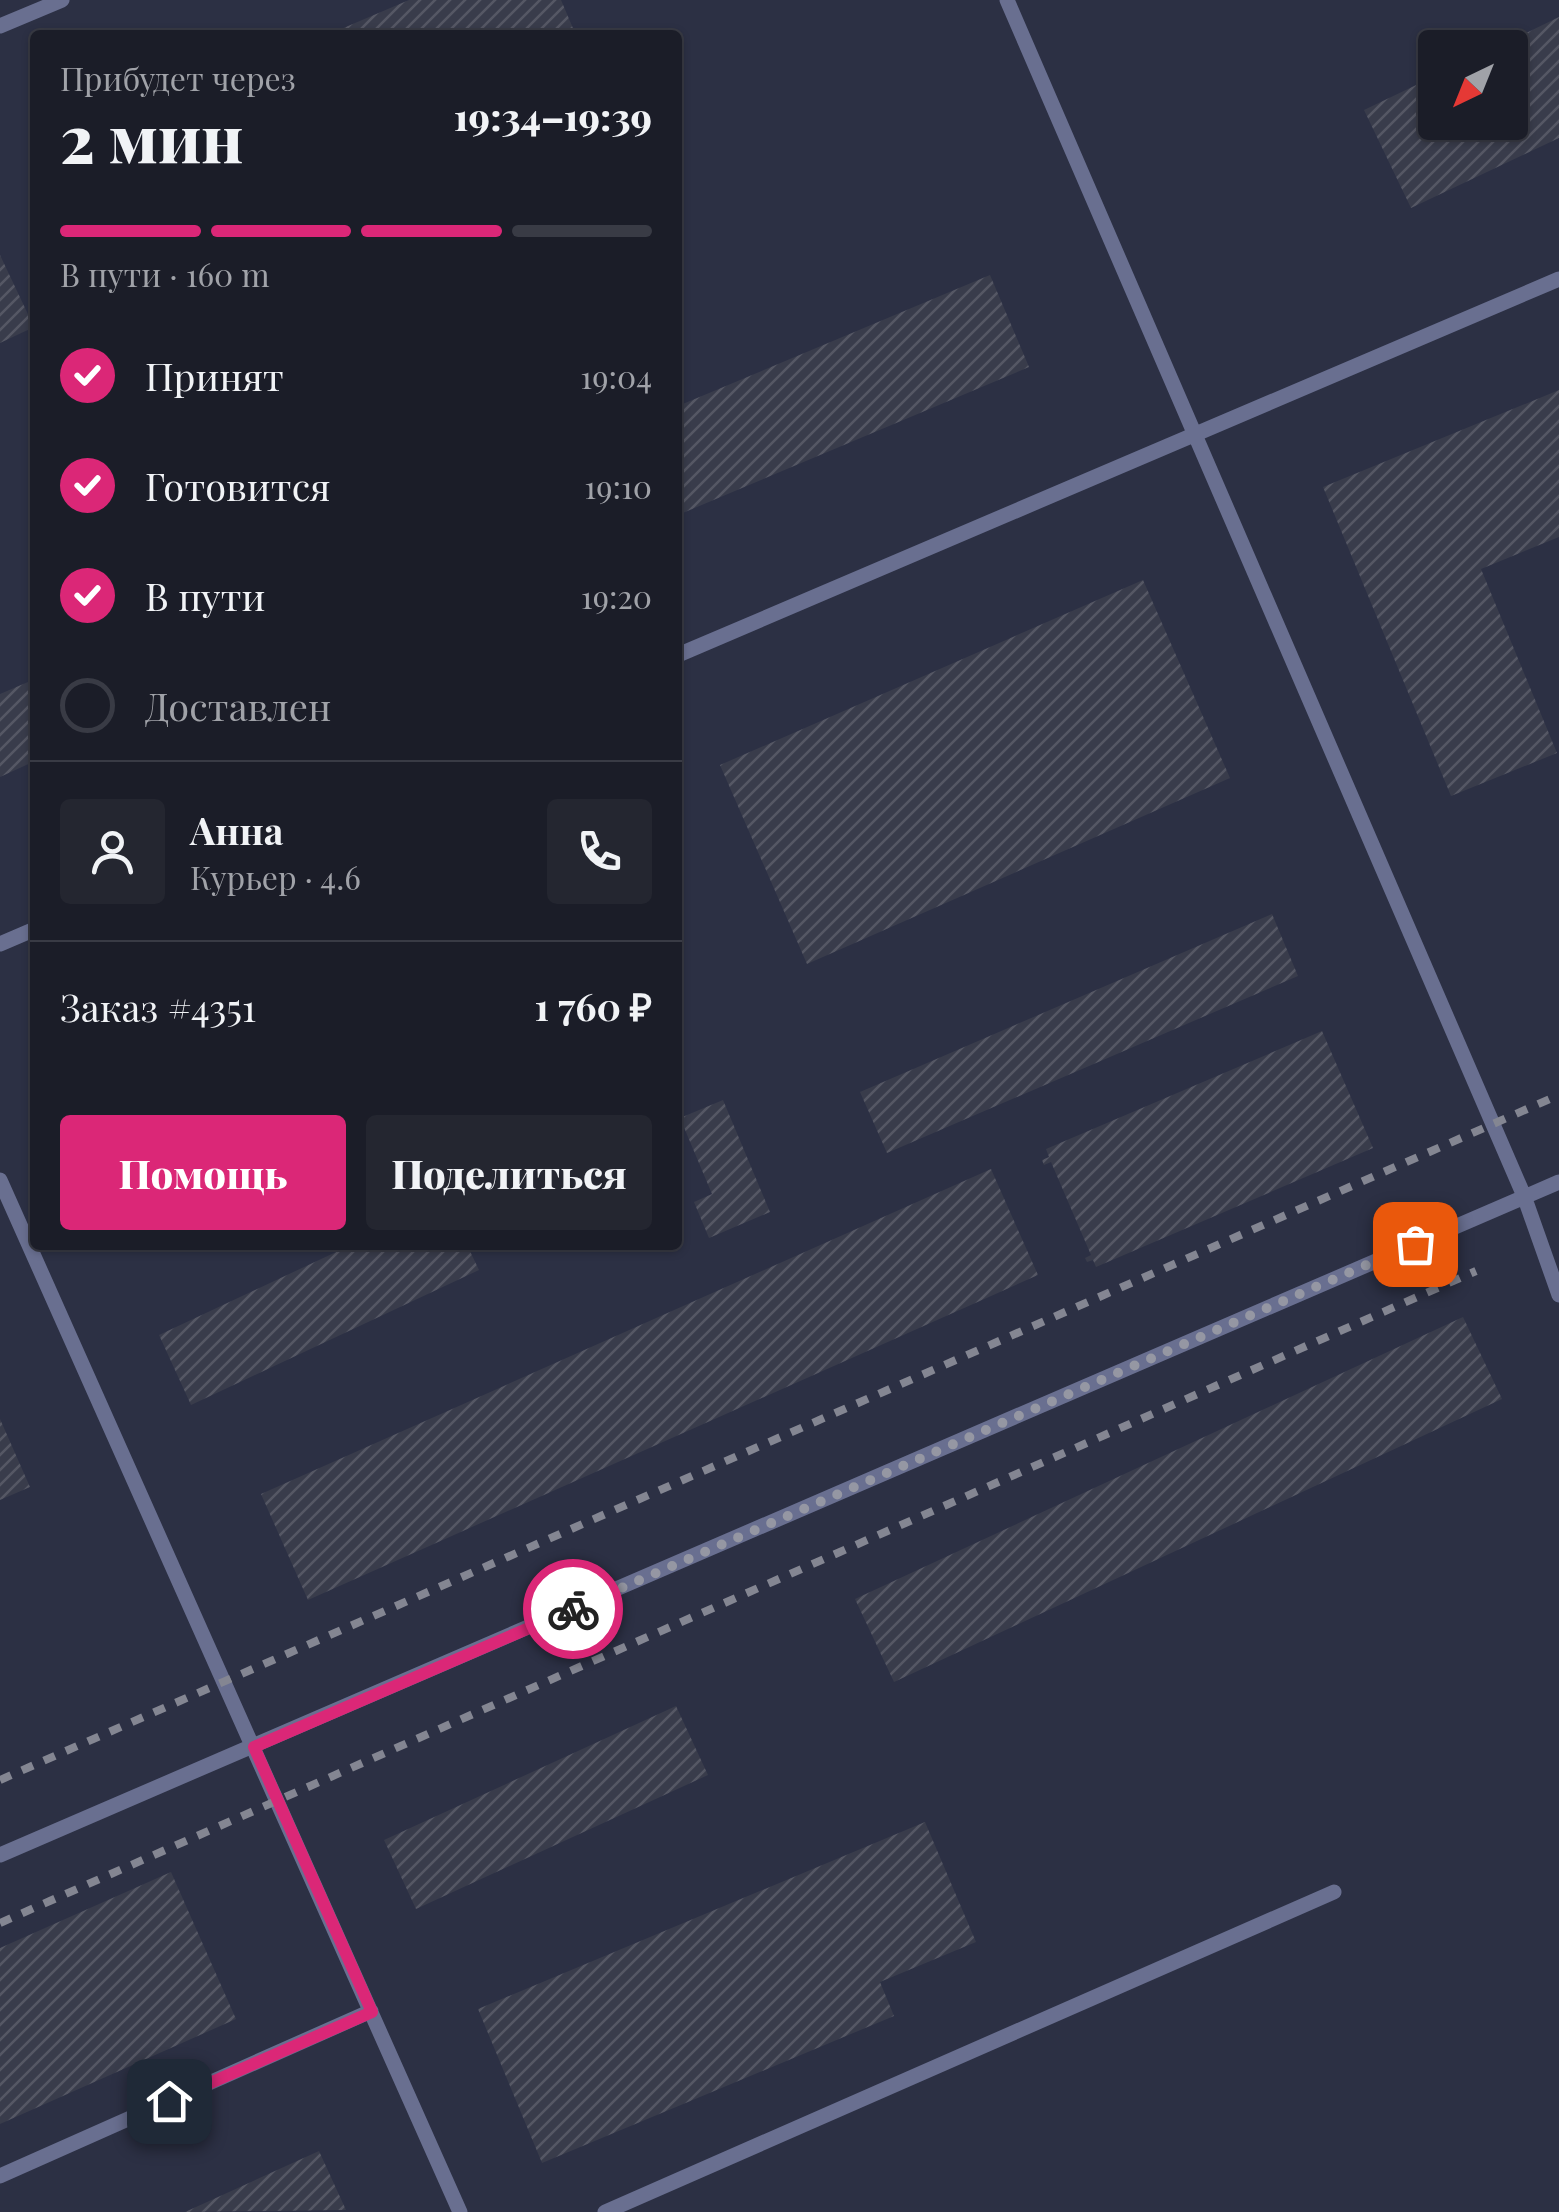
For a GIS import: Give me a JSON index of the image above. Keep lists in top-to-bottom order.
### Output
{
  "north": "bottom left",
  "page": {
    "heading": ["2 мин", "Прибудет через", "19:34–19:39"],
    "panel": [
      "Анна",
      "Курьер · 4.6",
      "Заказ #4351",
      "1 760 ₽"
    ],
    "bar": "В пути · 160 m",
    "list": [
      ["Принят", "19:04"],
      ["Готовится", "19:10"],
      ["В пути", "19:20"],
      "Доставлен"
    ],
    "buttons": ["Помощь", "Поделиться"]
  }
}
